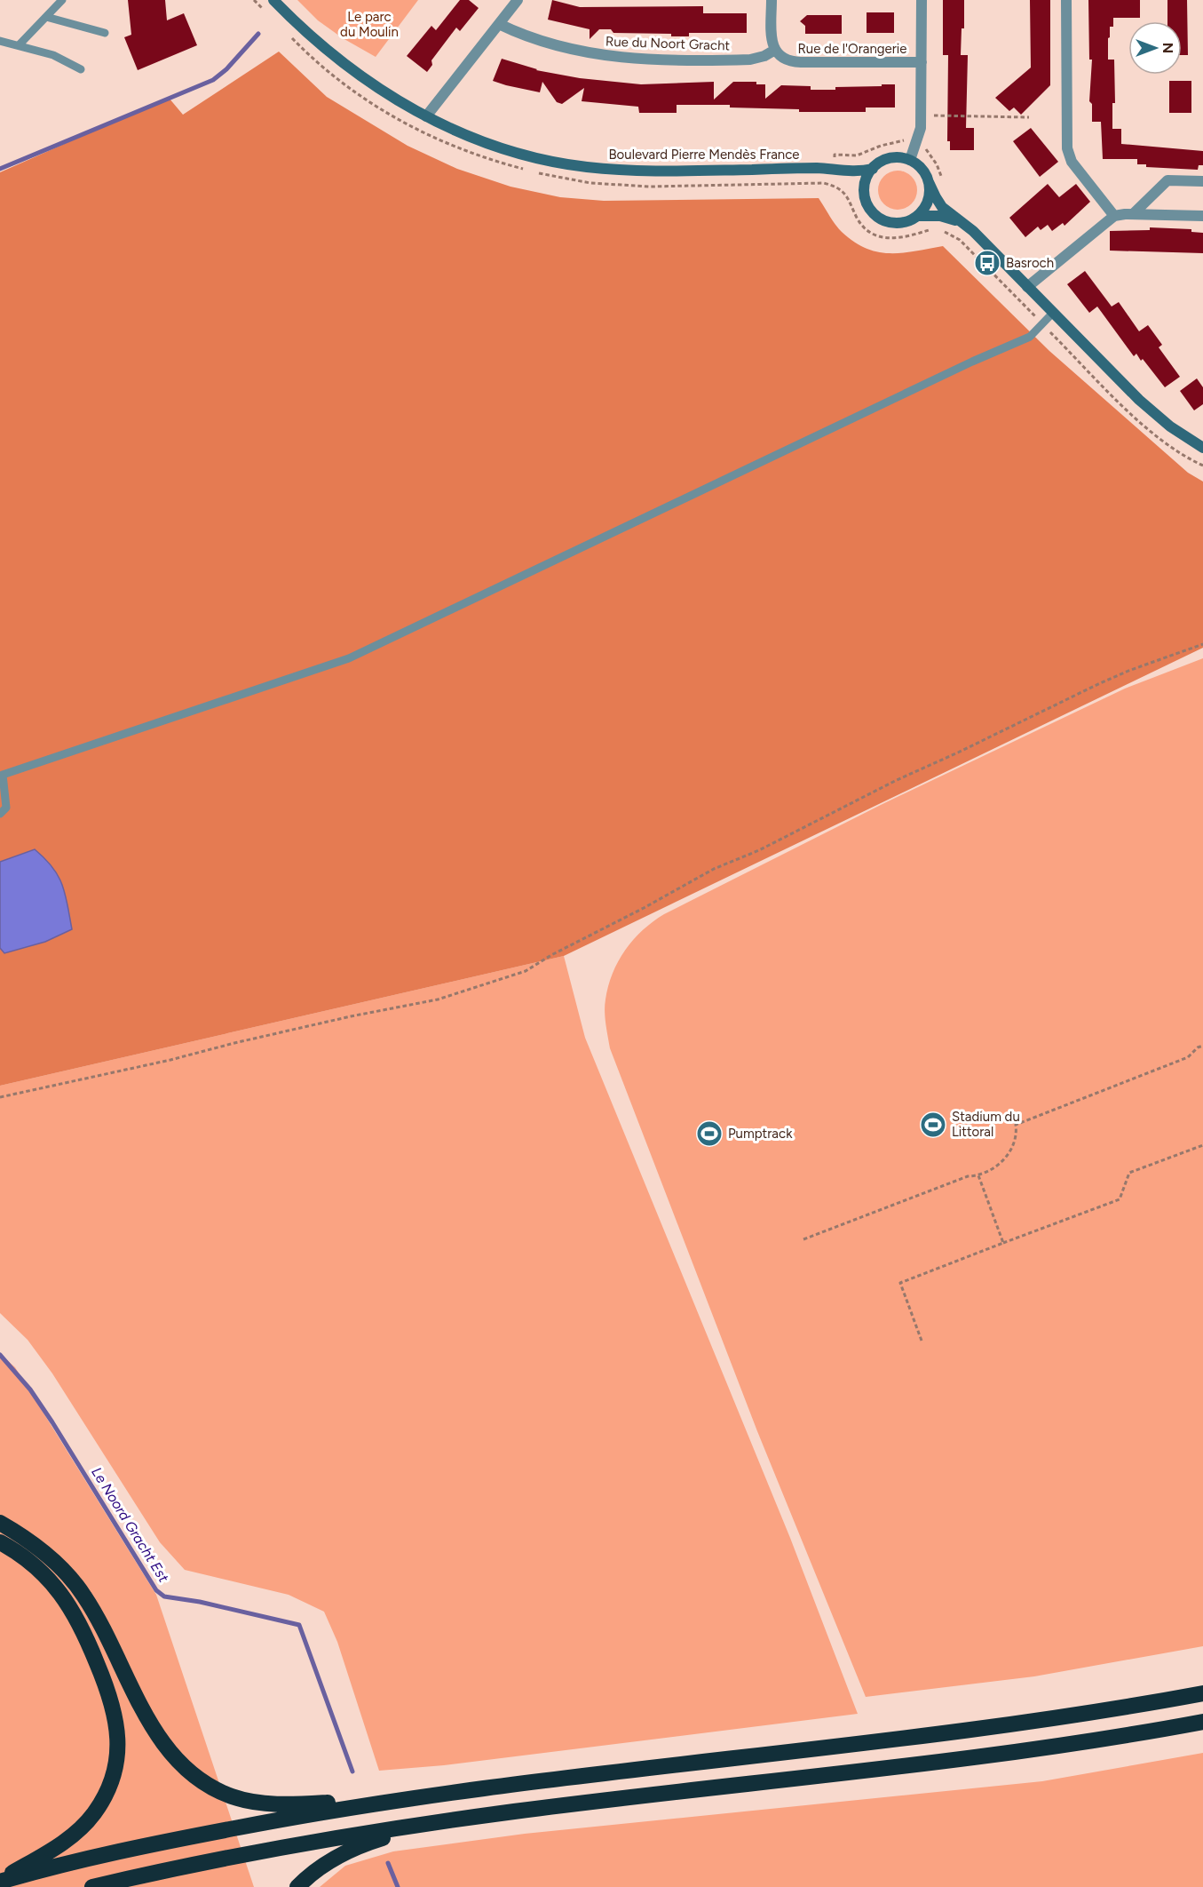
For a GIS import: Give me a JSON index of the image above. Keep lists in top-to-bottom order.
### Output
{
  "streets": {
    "street": ["Rue du Noort Gracht", "Rue de l'Orangerie", "Boulevard Pierre Mendès France"]
  },
  "crossings": [
    ["Rue du Noort Gracht", "Rue de l'Orangerie"]
  ],
  "water": ["Le Noord Gracht Est"],
  "parks": ["Le parc du Moulin"],
  "places": {
    "bus stop": ["Basroch"],
    "sports": ["Stadium du Littoral", "Pumptrack"]
  },
  "north": "right"
}
